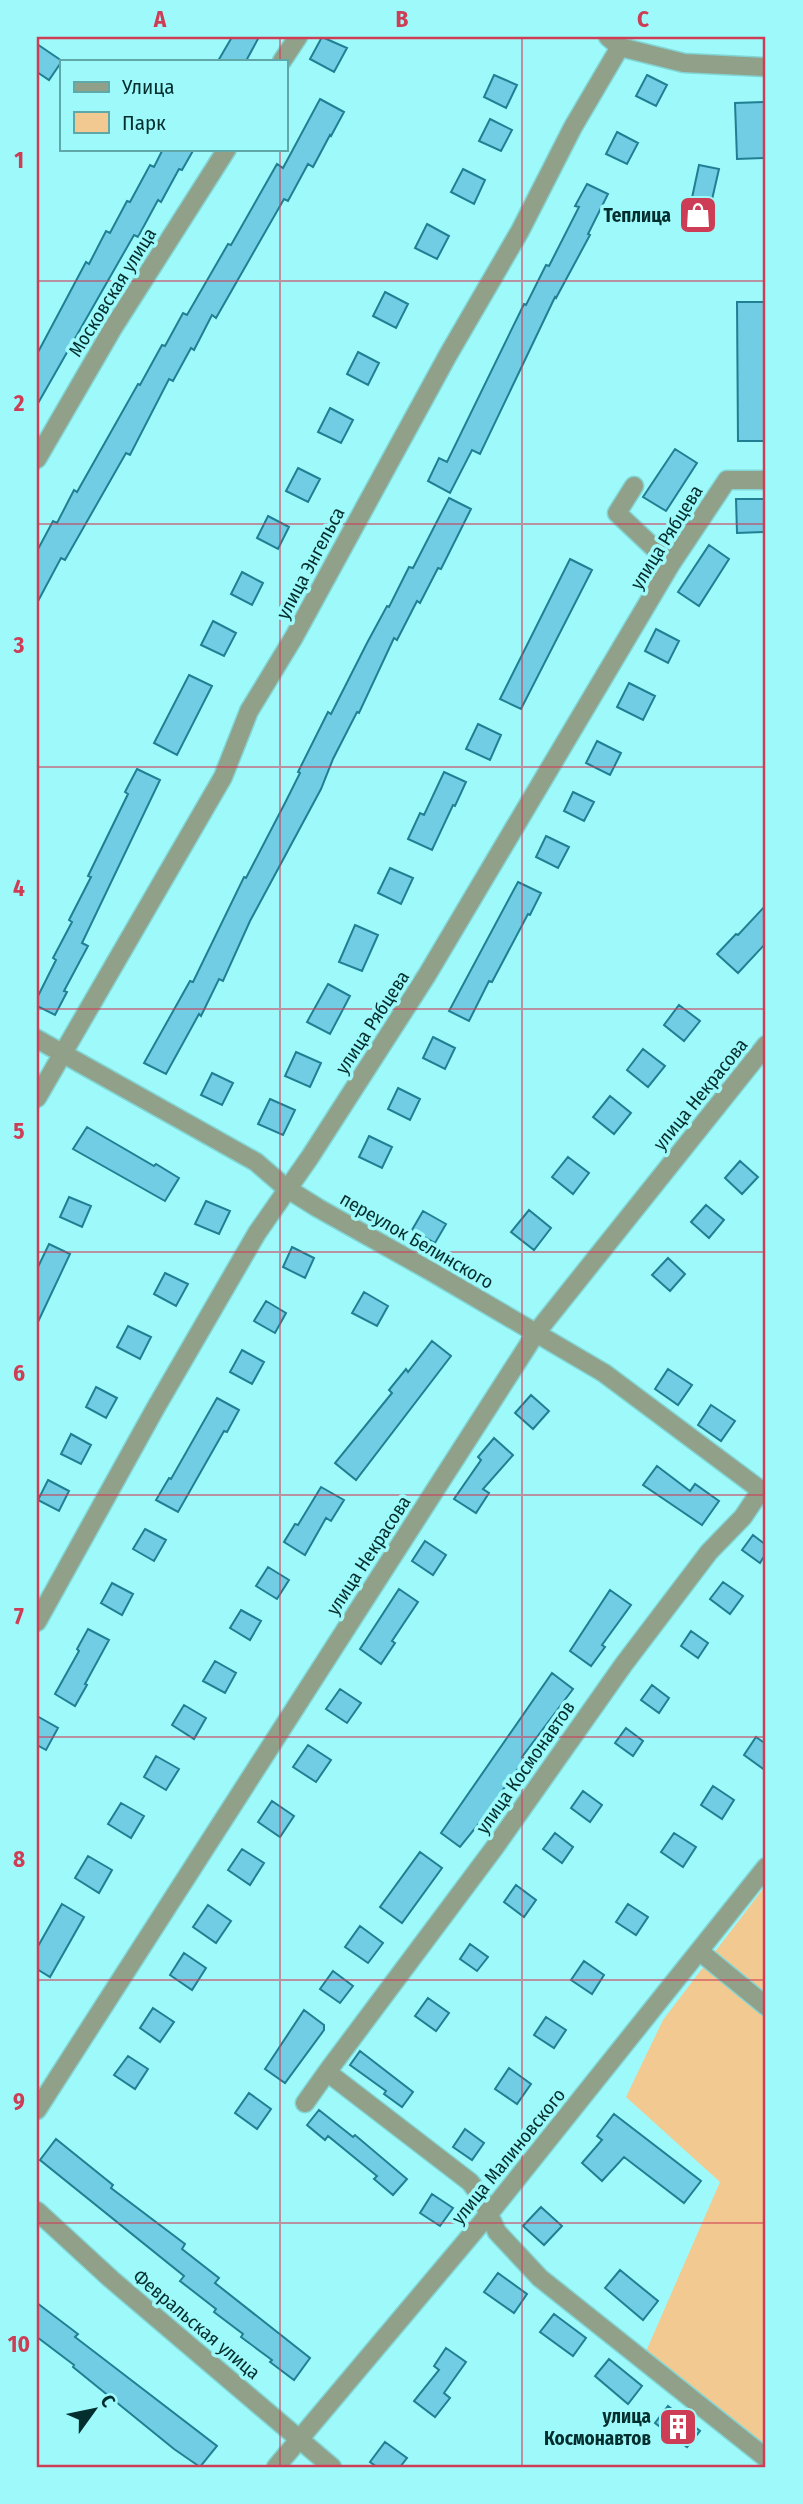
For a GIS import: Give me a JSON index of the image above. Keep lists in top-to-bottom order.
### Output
{
  "streets": {
    "street": [
      "Московская улица",
      "улица Рябцева",
      "улица Энгельса",
      "улица Некрасова",
      "переулок Белинского",
      "улица Космонавтов",
      "улица Малиновского",
      "Февральская улица"
    ]
  },
  "crossings": [
    ["улица Рябцева", "переулок Белинского"],
    ["улица Энгельса", "переулок Белинского"],
    ["улица Некрасова", "переулок Белинского"],
    ["переулок Белинского", "улица Космонавтов"],
    ["улица Малиновского", "Февральская улица"]
  ],
  "places": {
    "shop": ["Теплица"],
    "building": ["улица Космонавтов"]
  },
  "legend": ["Улица", "Парк"],
  "north": "top right",
  "grid": {
    "columns": ["A", "B", "C"],
    "rows": [
      "1",
      "2",
      "3",
      "4",
      "5",
      "6",
      "7",
      "8",
      "9",
      "10"
    ]
  }
}
